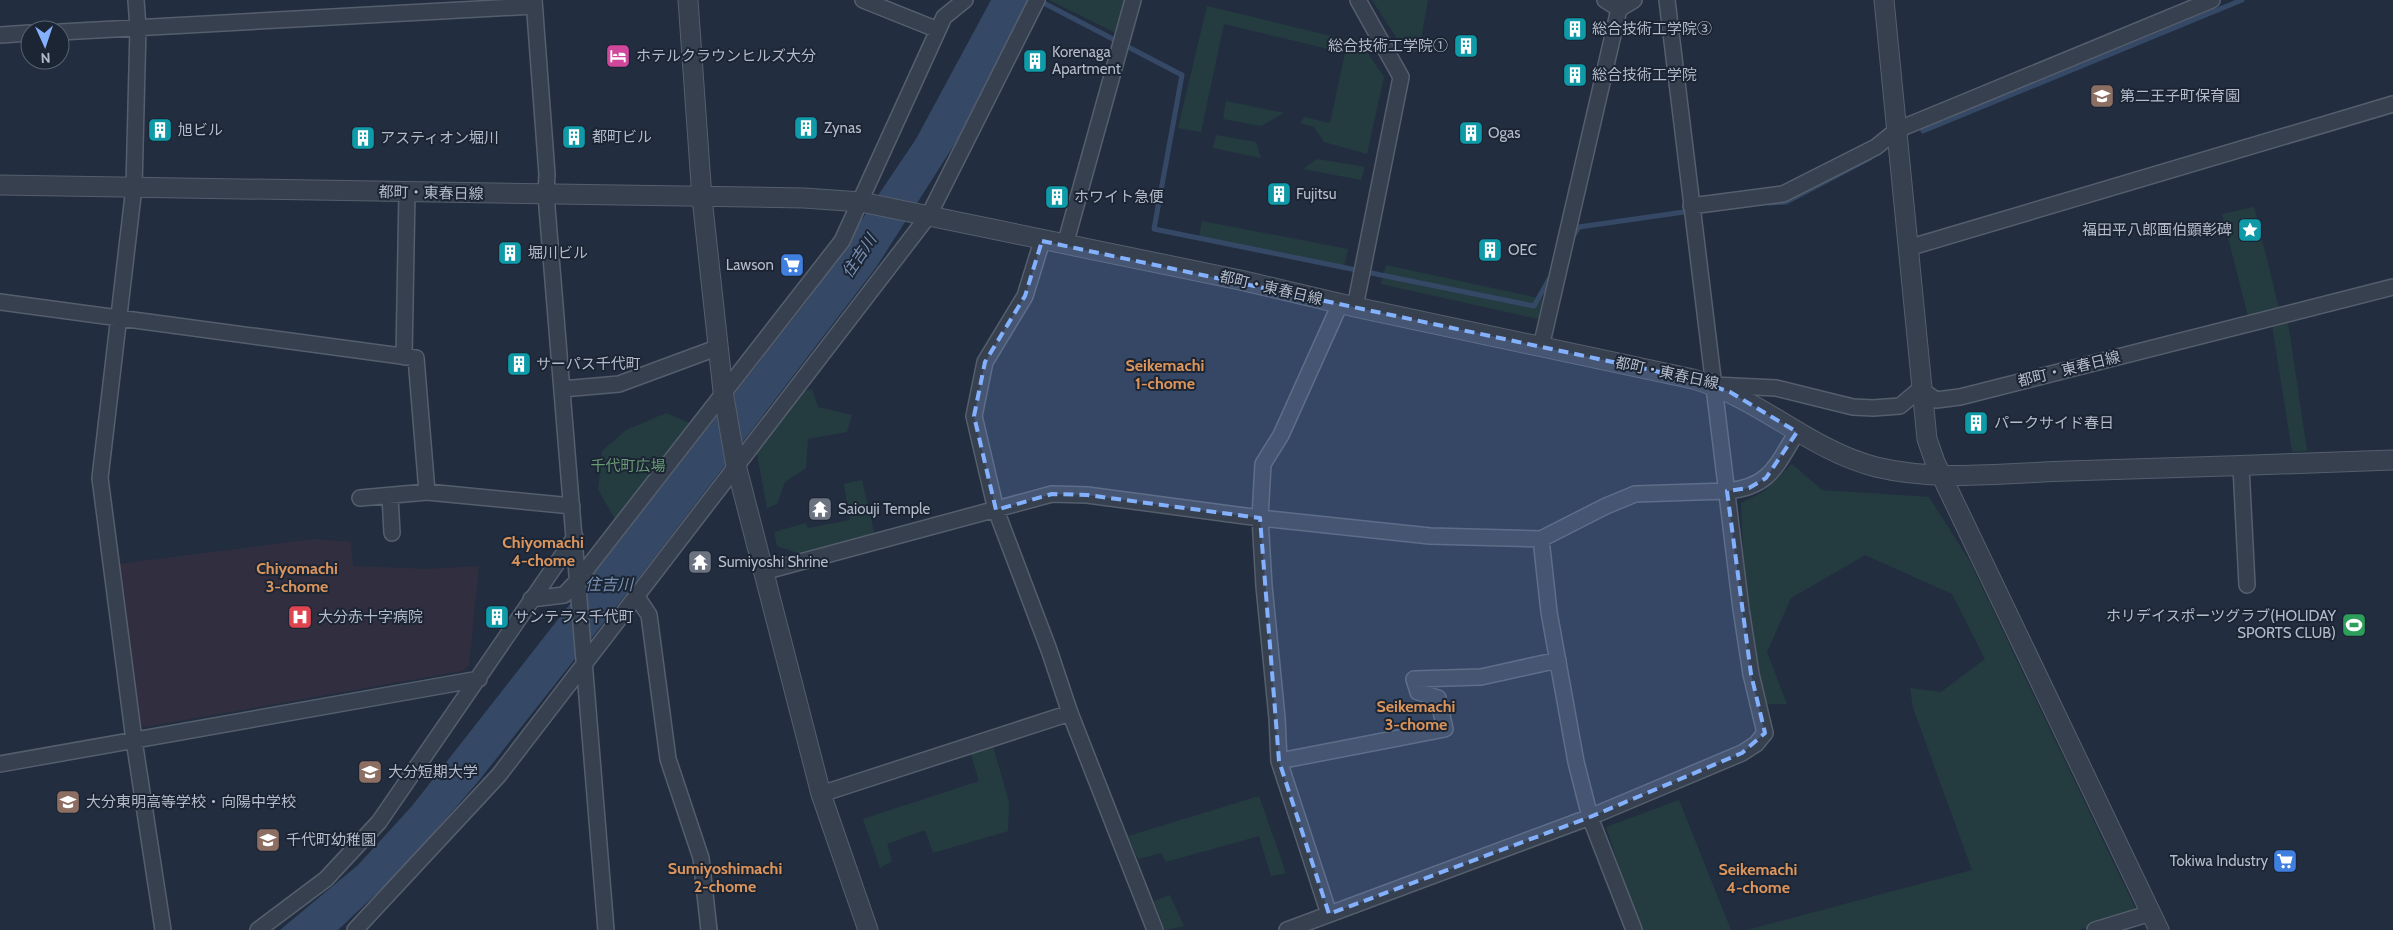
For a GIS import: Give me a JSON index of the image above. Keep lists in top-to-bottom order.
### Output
{
  "streets": {
    "street": ["都町・東春日線"]
  },
  "districts": [
    "Seikemachi 1-chome",
    "Chiyomachi 4-chome",
    "Chiyomachi 3-chome",
    "Seikemachi 3-chome",
    "Sumiyoshimachi 2-chome",
    "Seikemachi 4-chome"
  ],
  "water": ["住吉川"],
  "parks": ["千代町広場"],
  "places": {
    "building": [
      "総合技術工学院③",
      "総合技術工学院①",
      "Korenaga Apartment",
      "総合技術工学院",
      "Zynas",
      "旭ビル",
      "Ogas",
      "都町ビル",
      "アスティオン堀川",
      "Fujitsu",
      "ホワイト急便",
      "OEC",
      "堀川ビル",
      "サーパス千代町",
      "パークサイド春日",
      "サンテラス千代町"
    ],
    "hotel": ["ホテルクラウンヒルズ大分"],
    "school or university": [
      "第二王子町保育園",
      "大分短期大学",
      "大分東明高等学校・向陽中学校",
      "千代町幼稚園"
    ],
    "place": ["福田平八郎画伯顕彰碑"],
    "supermarket": ["Lawson", "Tokiwa Industry"],
    "temple": ["Saiouji Temple", "Sumiyoshi Shrine"],
    "hospital": ["大分赤十字病院"],
    "sports": ["ホリデイスポーツグラブ(HOLIDAY SPORTS CLUB)"]
  },
  "north": "bottom"
}
